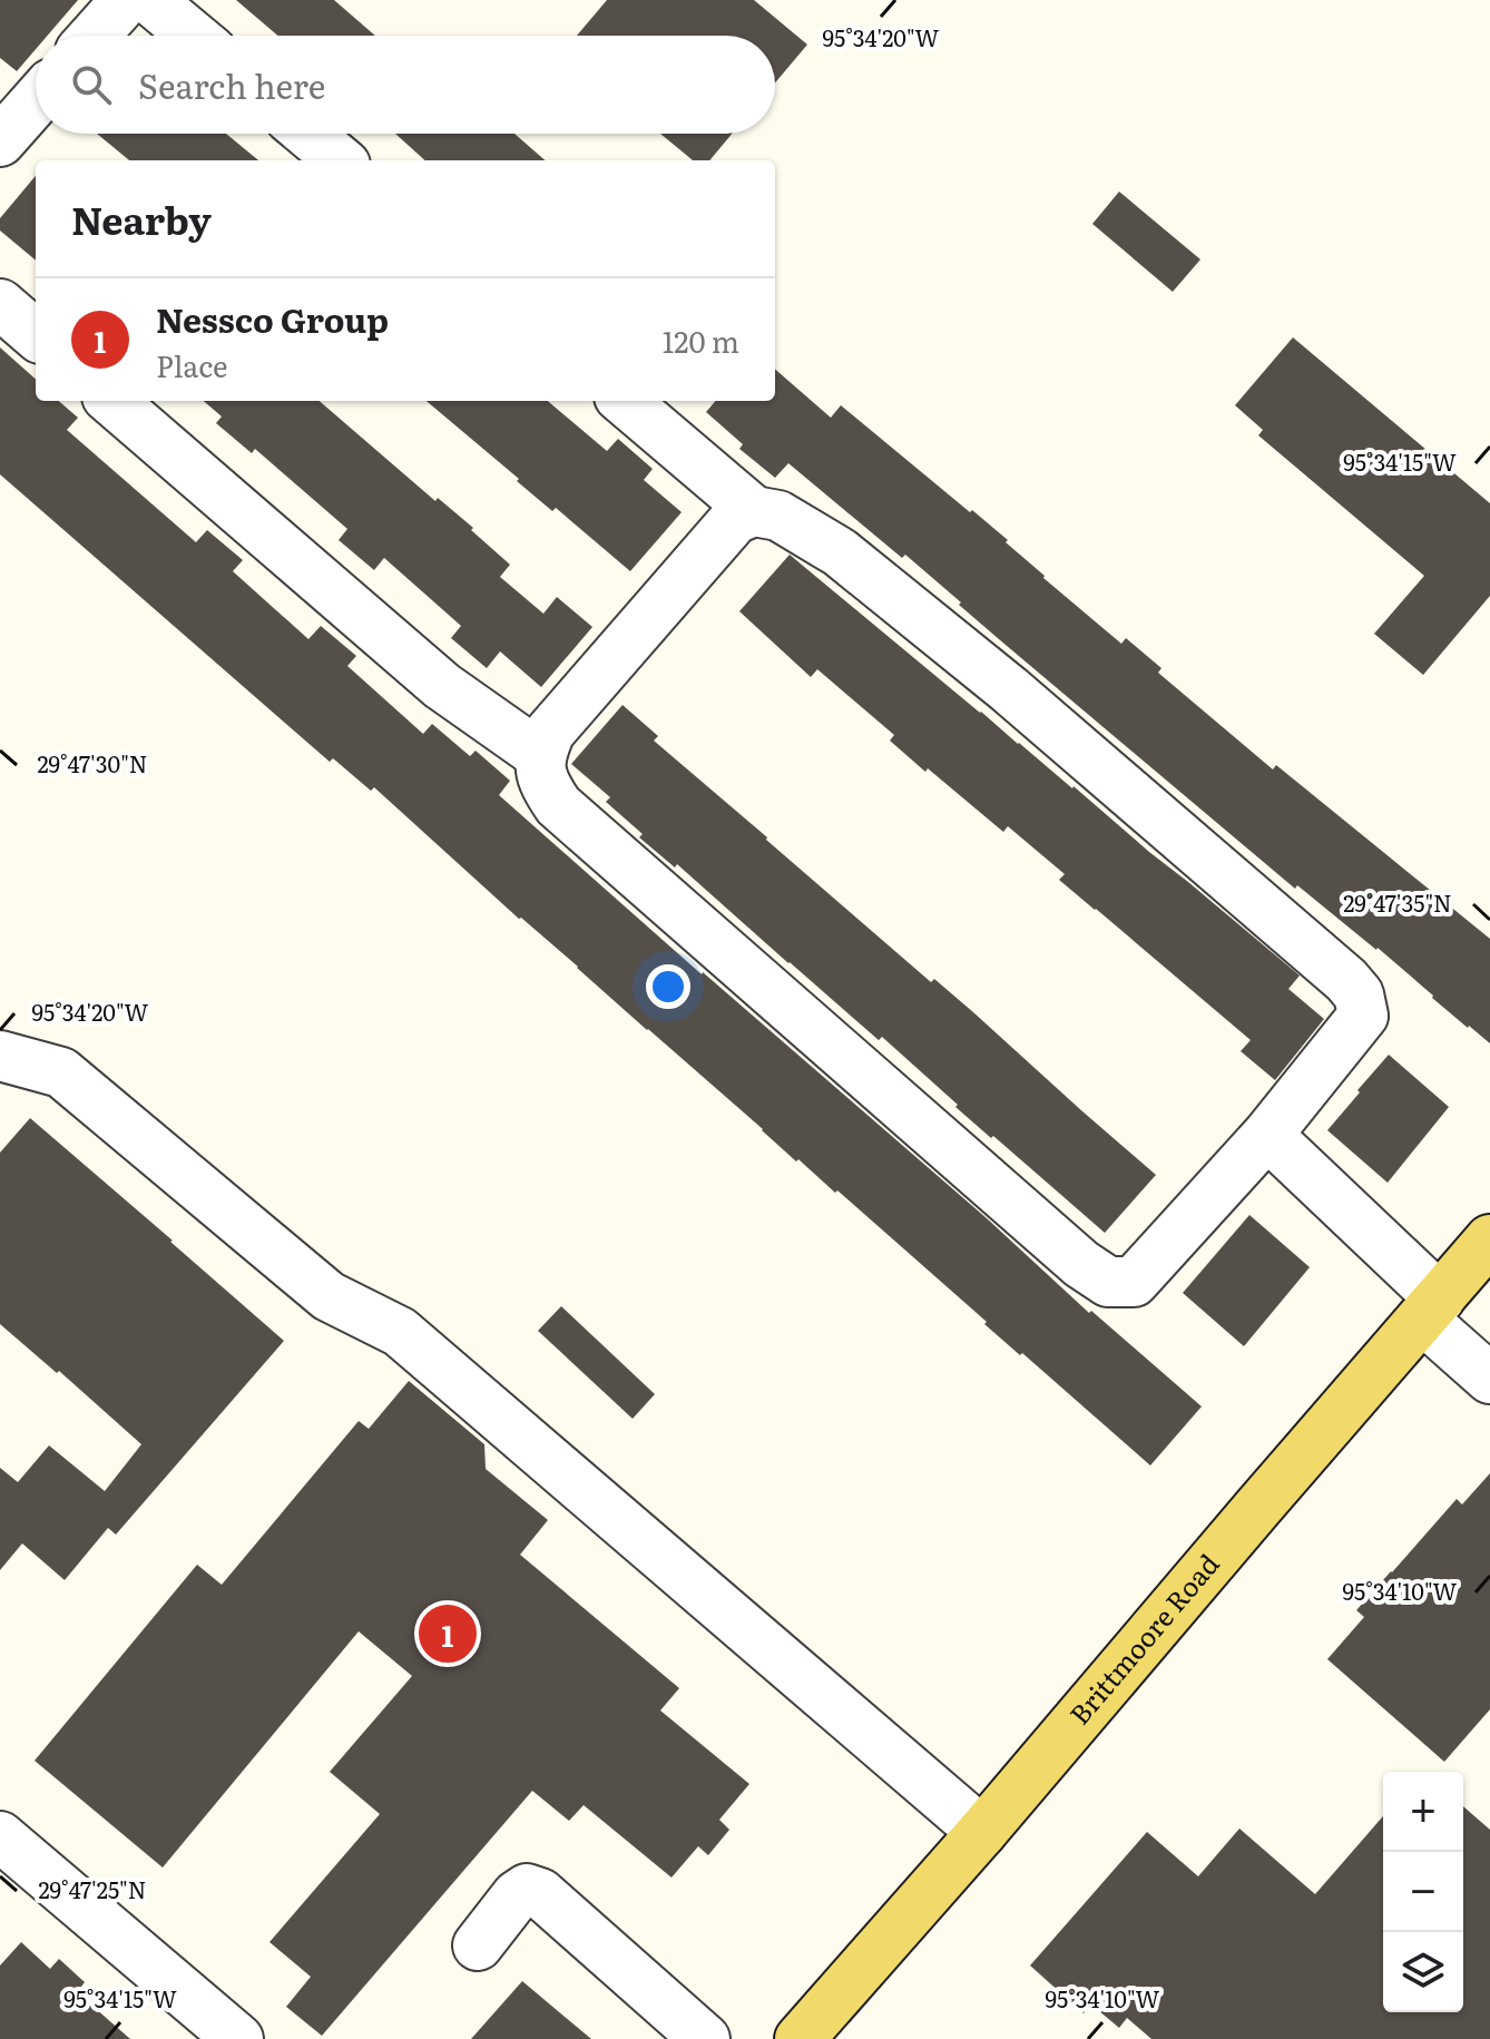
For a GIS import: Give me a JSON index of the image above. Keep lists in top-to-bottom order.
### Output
{
  "streets": {
    "main road": ["Brittmoore Road"]
  },
  "page": {
    "search": "Search here",
    "heading": "Nearby",
    "list": [
      {
        "mark": "1",
        "name": "Nessco Group",
        "note": "Place",
        "value": "120 m"
      }
    ],
    "pins": "1",
    "map_buttons": ["+", "−"]
  },
  "coordinates": [
    "95°34'20\"W",
    "95°34'15\"W",
    "29°47'30\"N",
    "29°47'35\"N",
    "95°34'10\"W",
    "29°47'25\"N"
  ]
}
